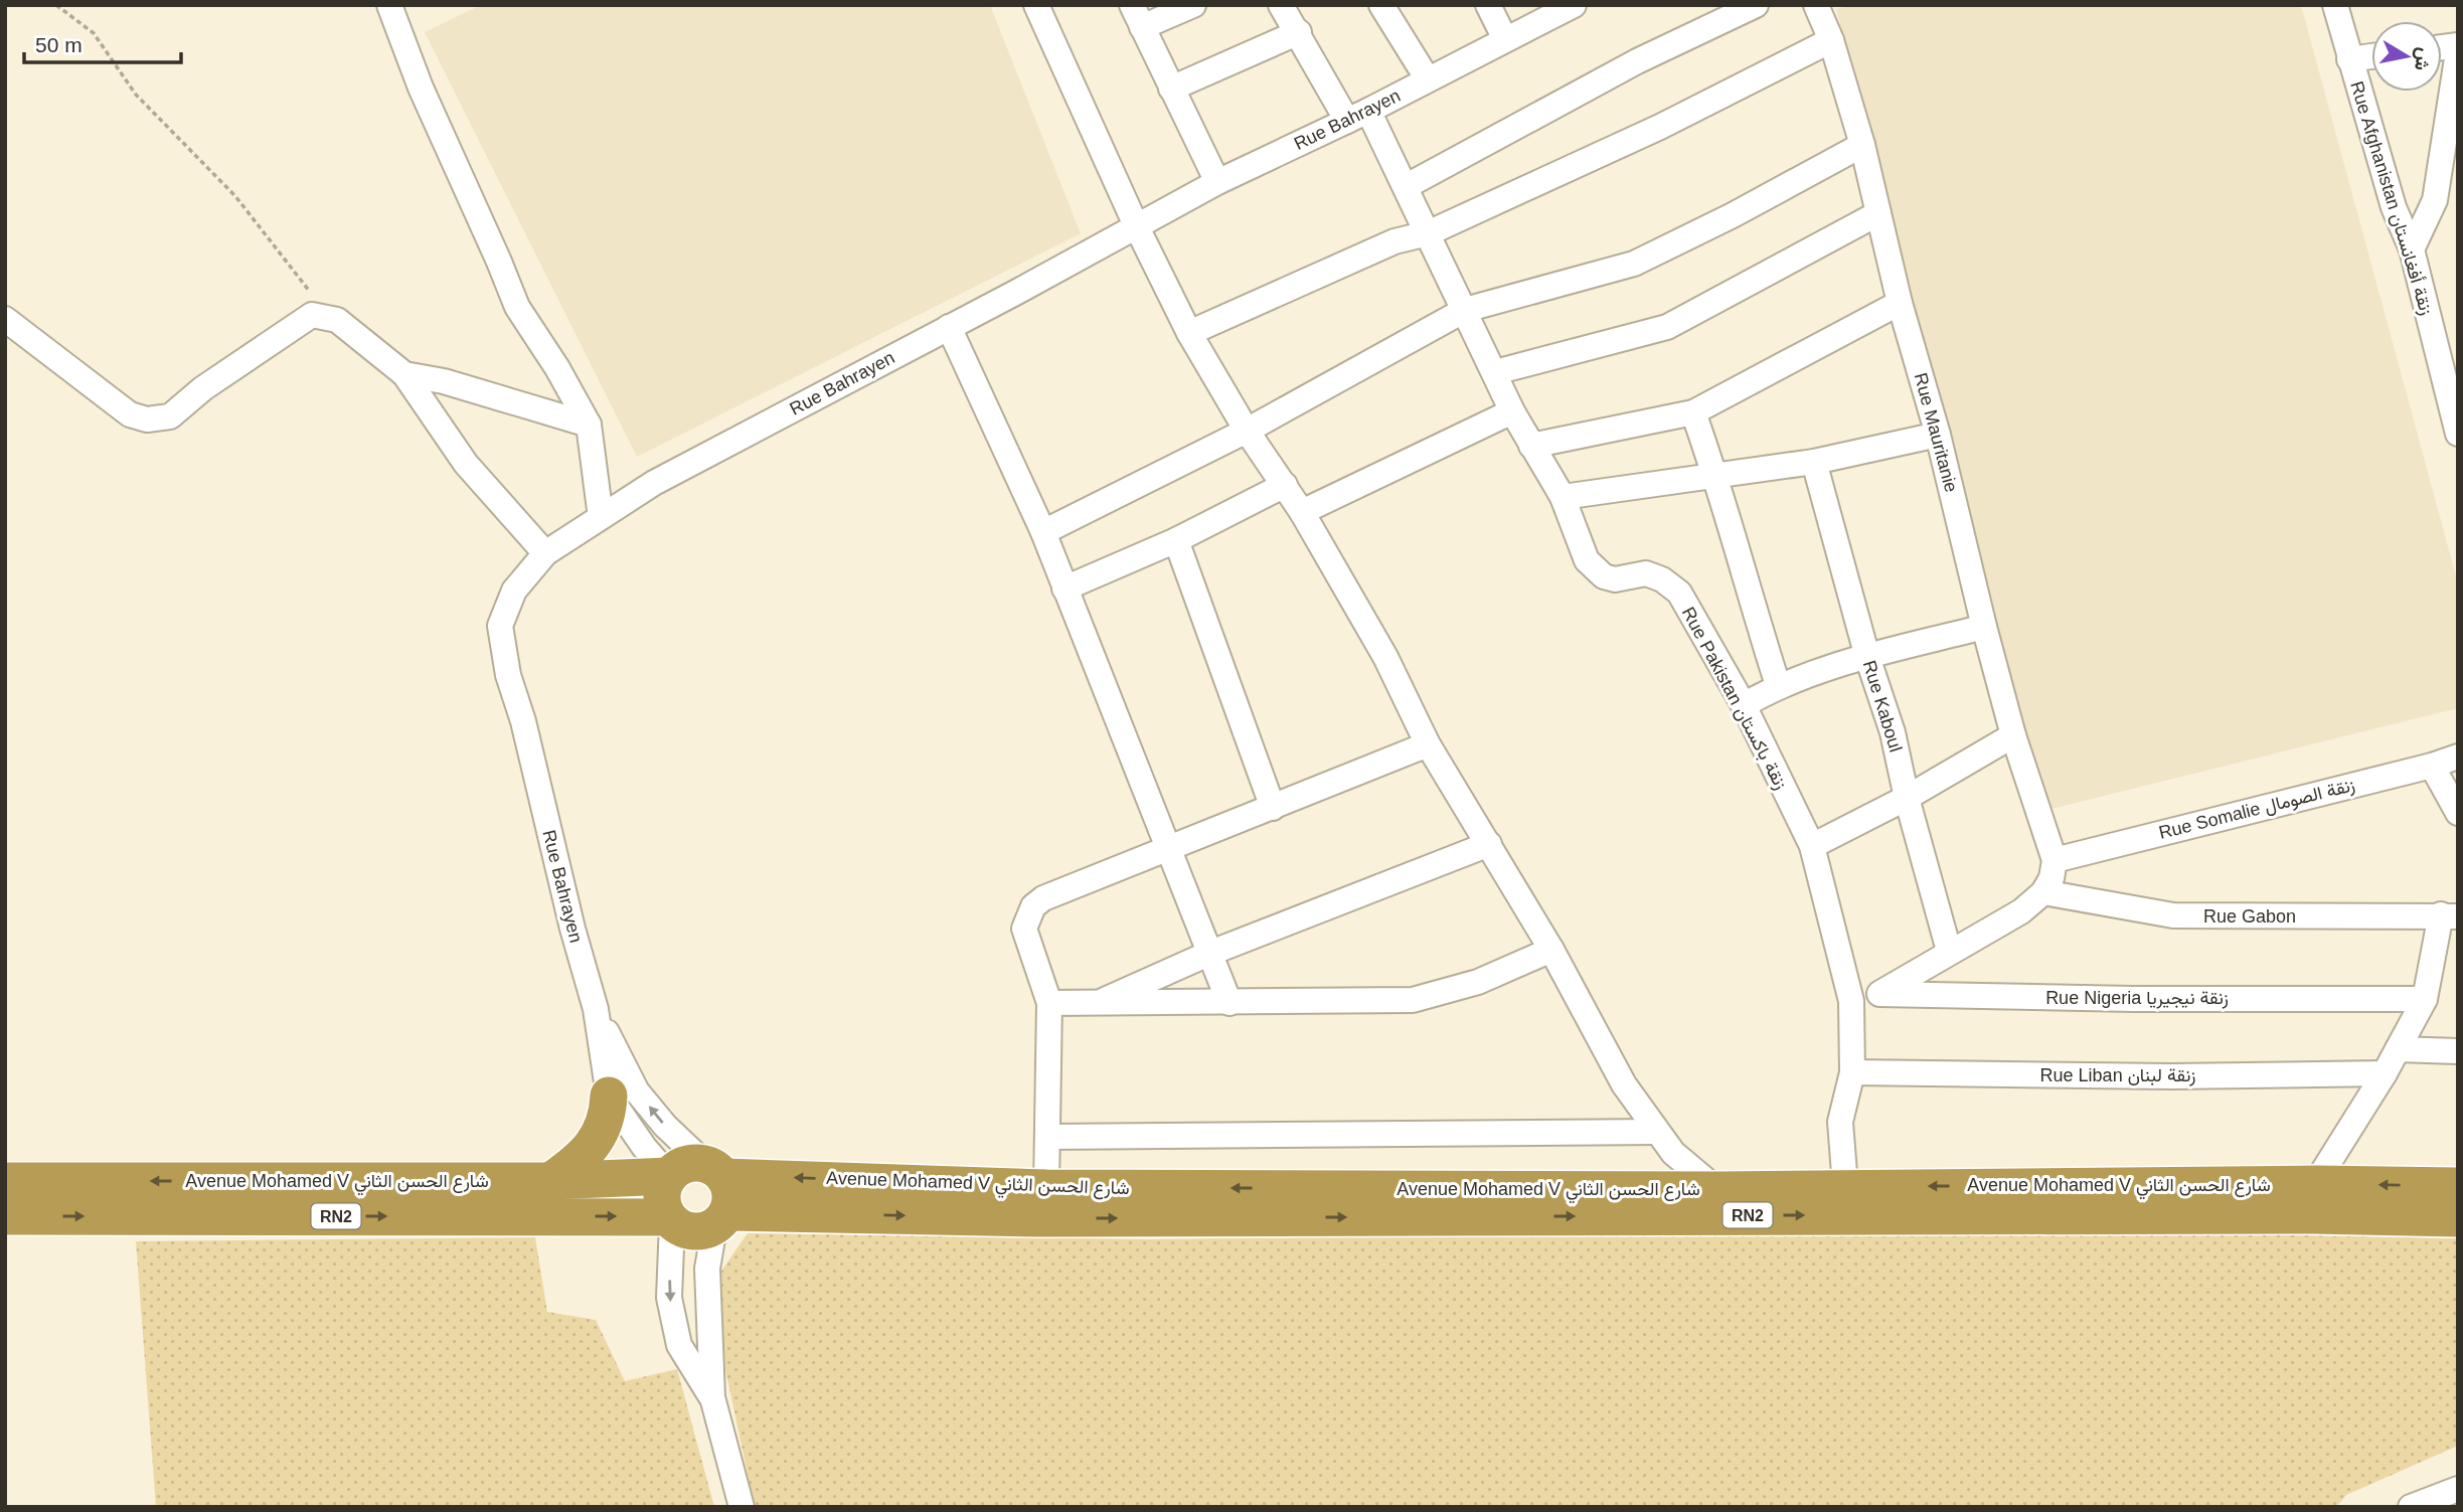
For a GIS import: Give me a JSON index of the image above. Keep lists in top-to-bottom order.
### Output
{
  "streets": {
    "highway": ["Avenue Mohamed V شارع الحسن الثاني", "RN2"],
    "street": [
      "Rue Bahrayen",
      "Rue Afghanistan زنقة أفغانستان",
      "Rue Mauritanie",
      "Rue Pakistan زنقة باكستان",
      "Rue Kaboul",
      "Rue Somalie زنقة الصومال",
      "Rue Gabon",
      "Rue Nigeria زنقة نيجيريا",
      "Rue Liban زنقة لبنان"
    ]
  },
  "crossings": [
    ["Rue Bahrayen", "Rue Pakistan زنقة باكستان"],
    ["Rue Bahrayen", "Avenue Mohamed V شارع الحسن الثاني"],
    ["Rue Bahrayen", "RN2"],
    ["Rue Mauritanie", "Rue Somalie زنقة الصومال"],
    ["Rue Pakistan زنقة باكستان", "Rue Nigeria زنقة نيجيريا"],
    ["Rue Pakistan زنقة باكستان", "Rue Liban زنقة لبنان"],
    ["Rue Pakistan زنقة باكستان", "Avenue Mohamed V شارع الحسن الثاني"],
    ["Avenue Mohamed V شارع الحسن الثاني", "RN2"]
  ],
  "scale_bar": "50 m",
  "north": "right"
}
